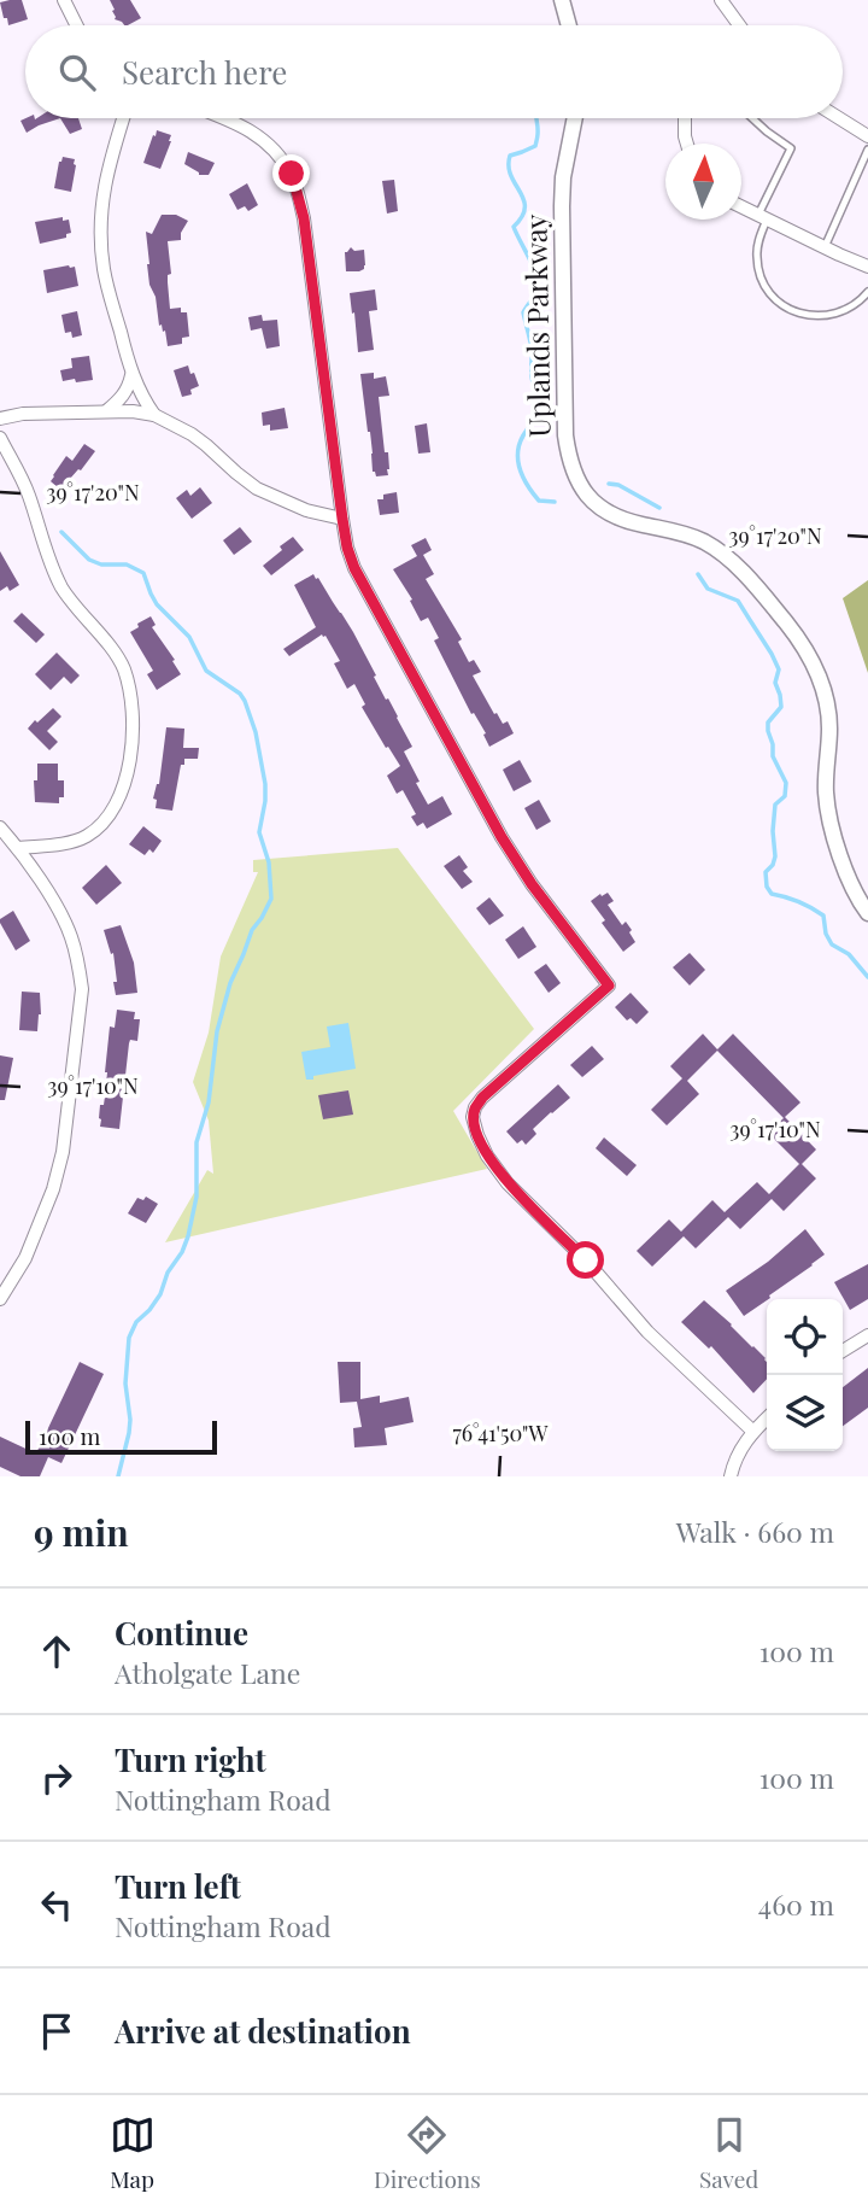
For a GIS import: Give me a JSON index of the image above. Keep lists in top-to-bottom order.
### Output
{
  "streets": {
    "street": ["Uplands Parkway"]
  },
  "scale_bar": "100 m",
  "north": "top",
  "page": {
    "search": "Search here",
    "scale": "100 m",
    "heading": ["9 min", "Walk · 660 m"],
    "list": [
      ["Continue", "Atholgate Lane", "100 m"],
      ["Turn right", "Nottingham Road", "100 m"],
      ["Turn left", "Nottingham Road", "460 m"],
      "Arrive at destination"
    ],
    "nav": ["Map", "Directions", "Saved"]
  },
  "coordinates": ["39°17'20\"N", "39°17'10\"N", "76°41'50\"W"]
}
